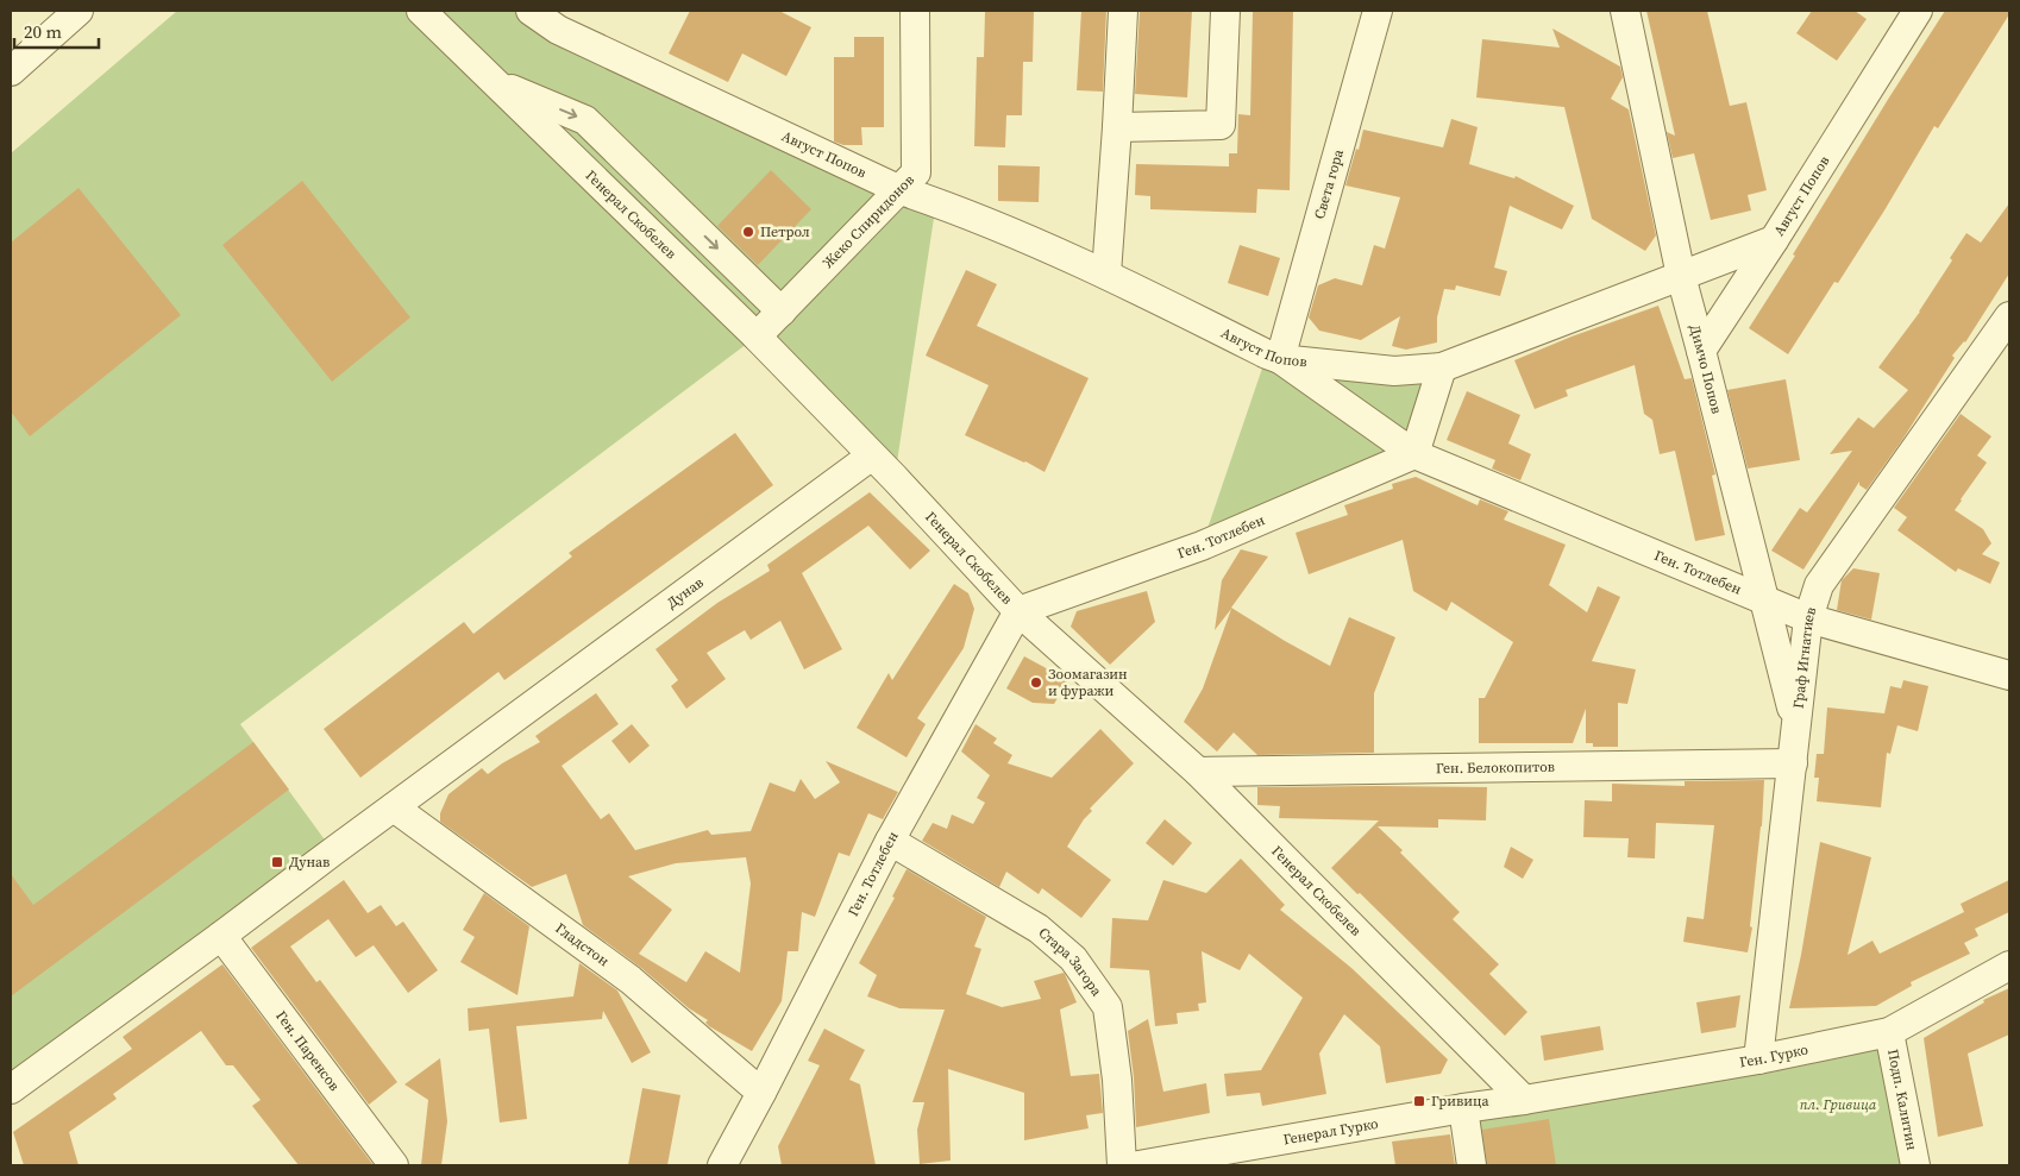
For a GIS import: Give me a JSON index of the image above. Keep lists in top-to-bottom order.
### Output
{
  "streets": {
    "street": [
      "Август Попов",
      "Света гора",
      "Генерал Скобелев",
      "Жеко Спиридонов",
      "Димчо Попов",
      "Ген. Тотлебен",
      "Дунав",
      "Граф Игнатиев",
      "Ген. Белокопитов",
      "Гладстон",
      "Стара Загора",
      "Ген. Паренсов",
      "Ген. Гурко",
      "Подп. Калитин",
      "Генерал Гурко"
    ]
  },
  "crossings": [
    ["Август Попов", "Света гора"],
    ["Август Попов", "Жеко Спиридонов"],
    ["Август Попов", "Димчо Попов"],
    ["Генерал Скобелев", "Жеко Спиридонов"],
    ["Генерал Скобелев", "Ген. Тотлебен"],
    ["Генерал Скобелев", "Дунав"],
    ["Генерал Скобелев", "Ген. Белокопитов"],
    ["Генерал Скобелев", "Ген. Гурко"],
    ["Генерал Скобелев", "Генерал Гурко"],
    ["Димчо Попов", "Ген. Тотлебен"],
    ["Димчо Попов", "Граф Игнатиев"],
    ["Ген. Тотлебен", "Граф Игнатиев"],
    ["Ген. Тотлебен", "Гладстон"],
    ["Ген. Тотлебен", "Стара Загора"],
    ["Дунав", "Гладстон"],
    ["Дунав", "Ген. Паренсов"],
    ["Граф Игнатиев", "Ген. Белокопитов"],
    ["Граф Игнатиев", "Ген. Гурко"],
    ["Ген. Гурко", "Подп. Калитин"],
    ["Ген. Гурко", "Генерал Гурко"]
  ],
  "parks": ["пл. Гривица"],
  "places": {
    "other": ["Петрол", "Зоомагазин и фуражи"],
    "transit": ["Дунав", "Гривица"]
  },
  "scale_bar": "20 m"
}
